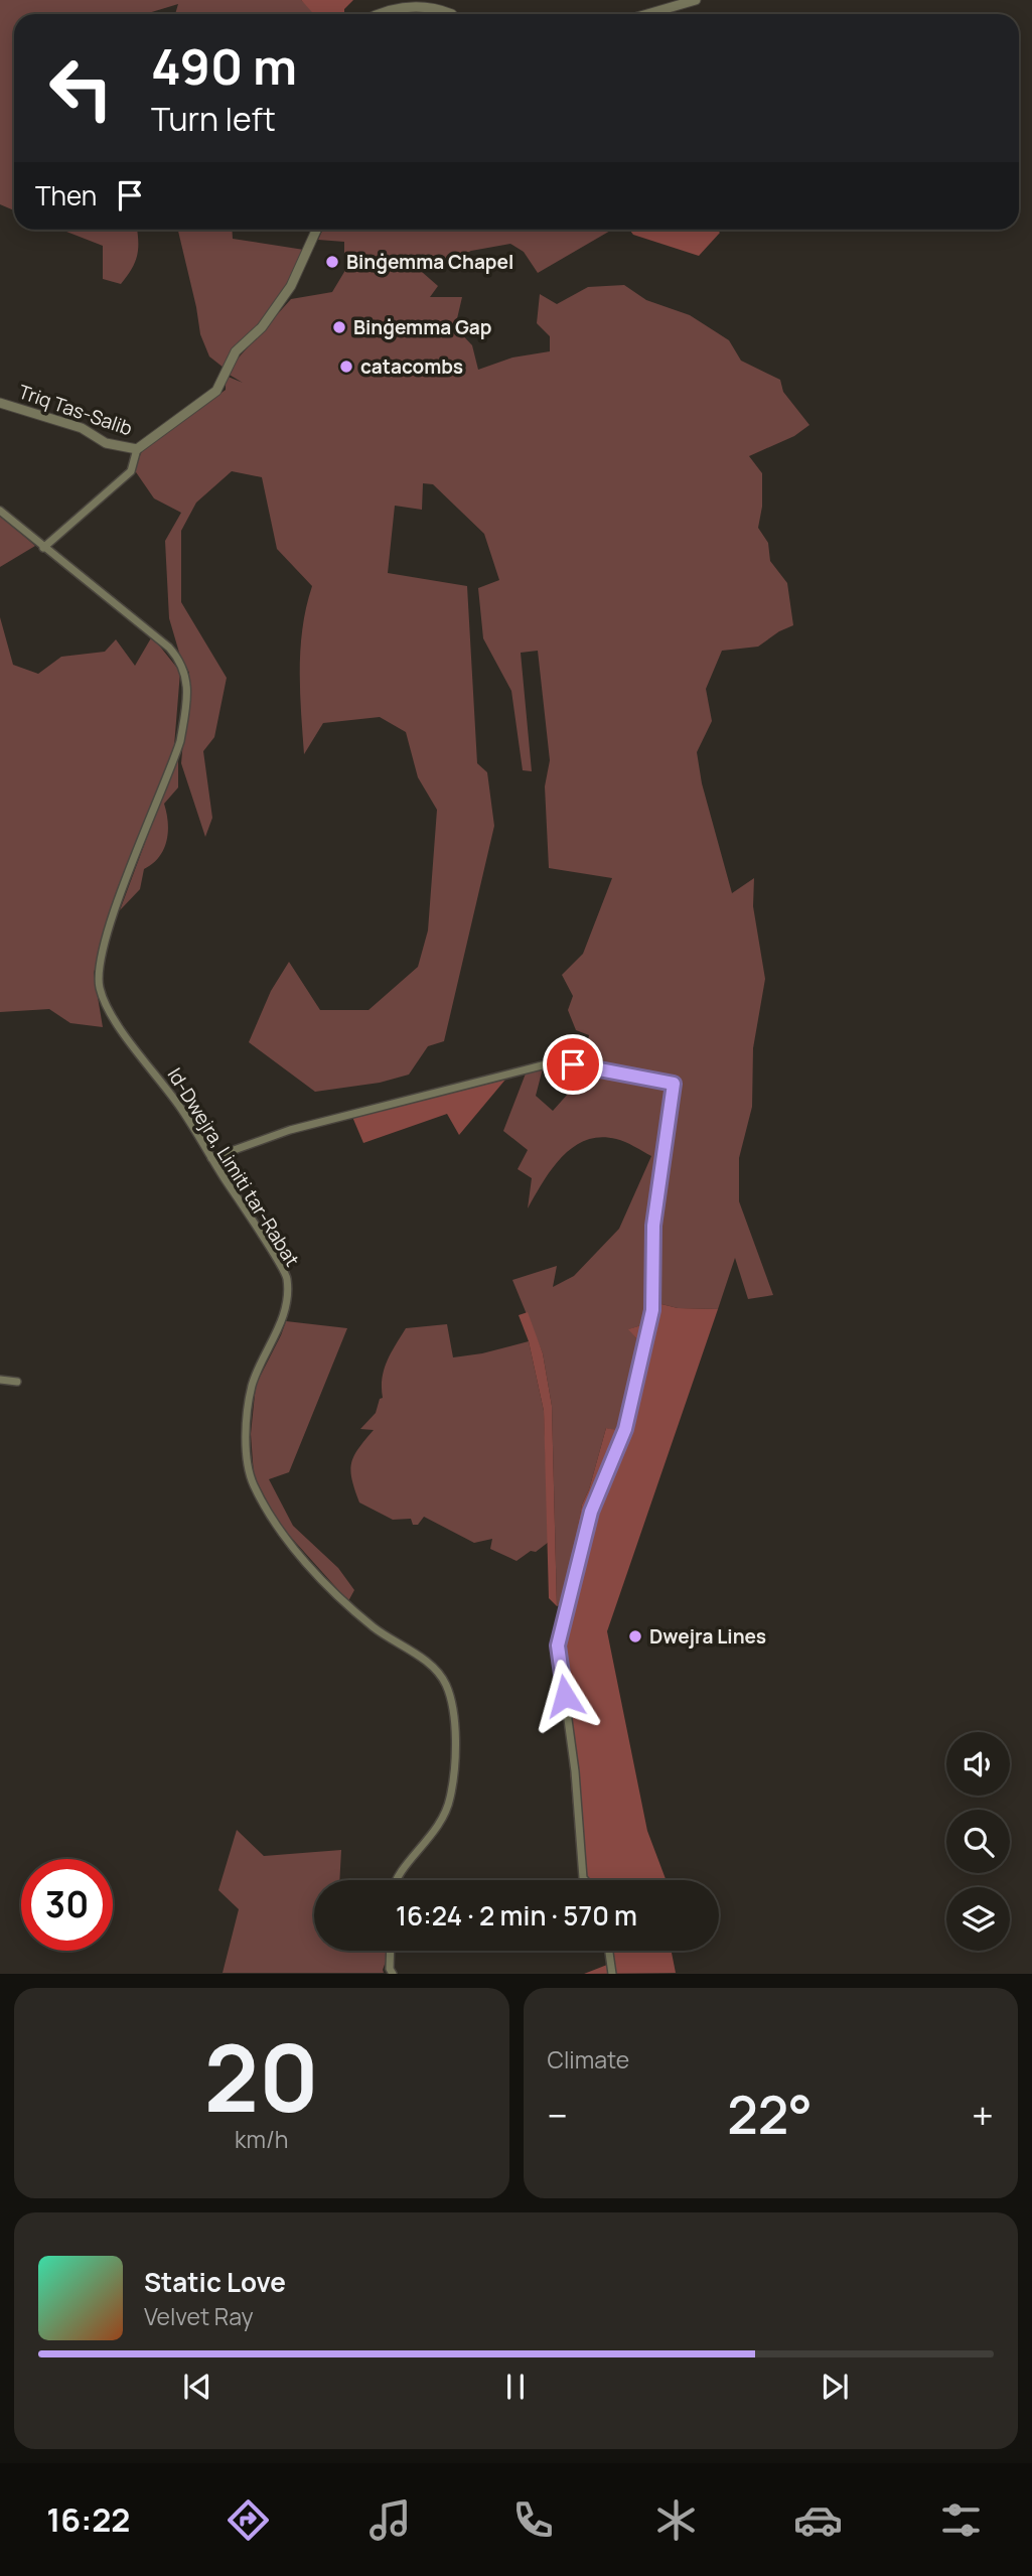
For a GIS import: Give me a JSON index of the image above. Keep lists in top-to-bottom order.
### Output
{
  "streets": {
    "street": ["Triq Tas-Salib", "Id-Dwejra, Limiti tar-Rabat"]
  },
  "places": [
    "Binġemma Chapel",
    "Binġemma Gap",
    "catacombs",
    "Dwejra Lines"
  ],
  "page": {
    "turn": ["490 m", "Turn left"],
    "then": "Then",
    "limit": "30",
    "trip": "16:24 · 2 min · 570 m",
    "tile": [
      ["20", "km/h"],
      "Climate"
    ],
    "heat": ["−", "22°", "+"],
    "song": ["Static Love", "Velvet Ray"],
    "tabs": "16:22"
  }
}
